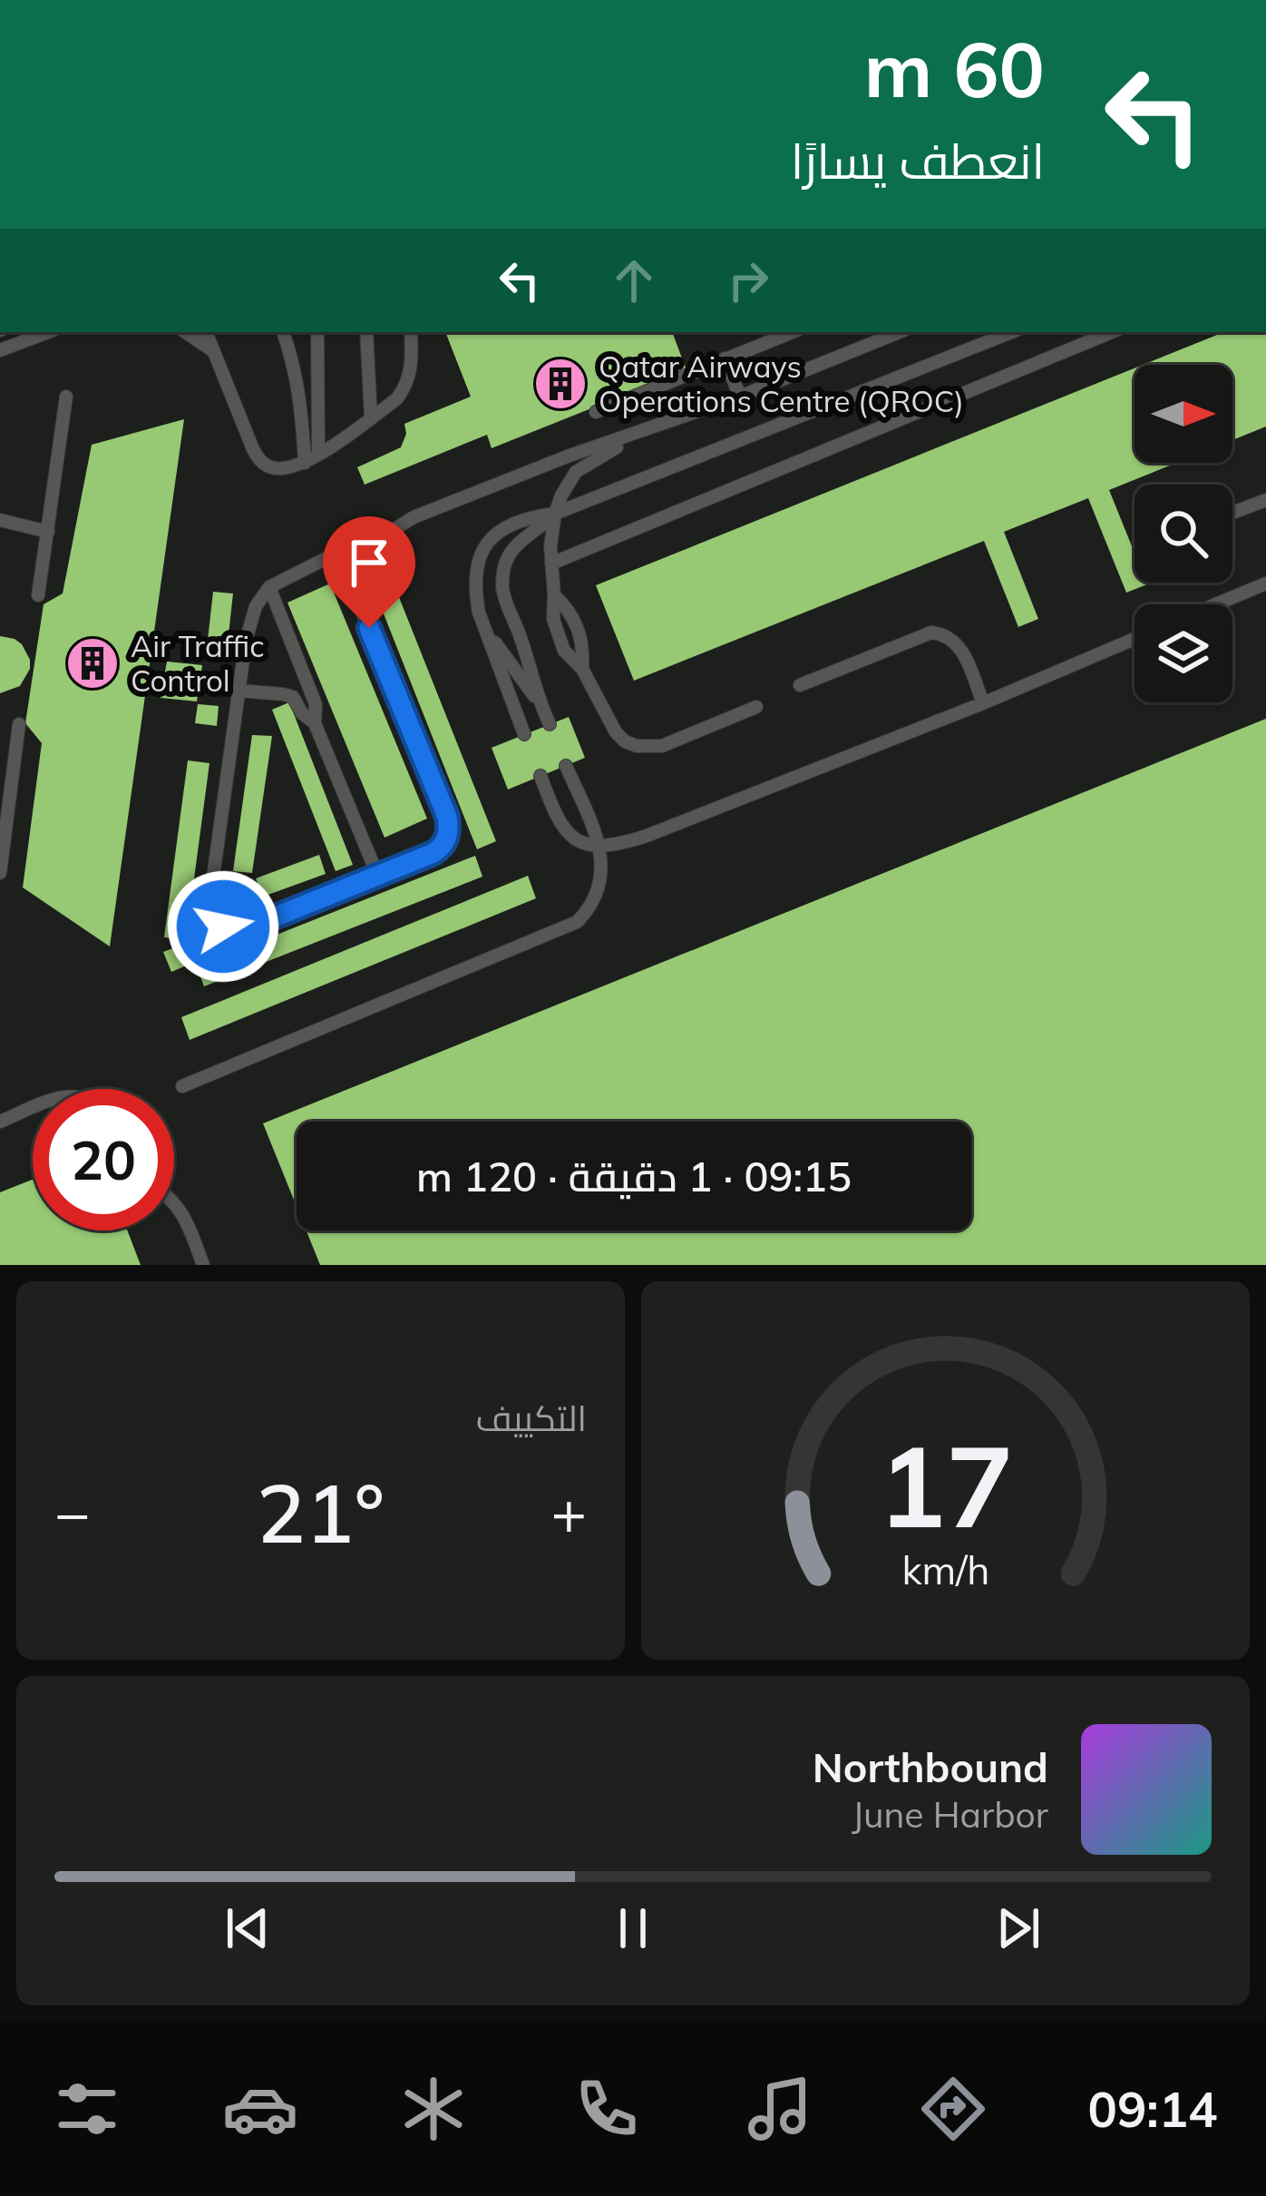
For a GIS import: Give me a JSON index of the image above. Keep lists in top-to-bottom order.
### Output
{
  "places": {
    "building": ["Qatar Airways Operations Centre (QROC)", "Air Traffic Control"]
  },
  "north": "right",
  "page": {
    "turn": ["60 m", "انعطف يسارًا"],
    "limit": "20",
    "trip": "09:15 · 1 دقيقة · 120 m",
    "tile": "التكييف",
    "heat": ["−", "21°", "+"],
    "song": ["Northbound", "June Harbor"],
    "tabs": "09:14",
    "gauge": ["17", "km/h"]
  }
}
